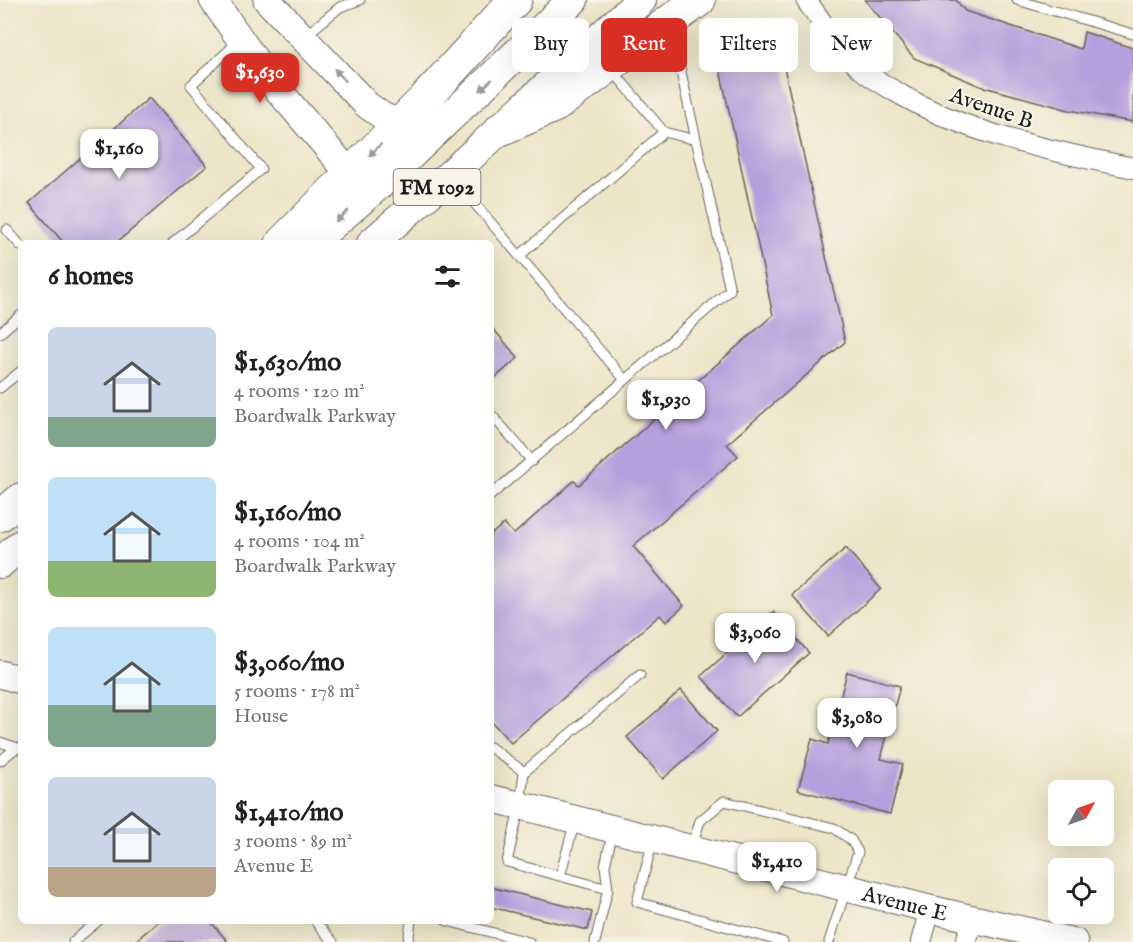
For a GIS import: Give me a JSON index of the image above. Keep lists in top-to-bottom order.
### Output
{
  "streets": {
    "main road": ["FM 1092"],
    "street": ["Avenue B", "Avenue E"]
  },
  "north": "top right",
  "page": {
    "chip": [
      "Buy",
      "Rent",
      "Filters",
      "New"
    ],
    "price": [
      "$1,630",
      "$1,160",
      "$1,930",
      "$3,060",
      "$3,080",
      "$1,410"
    ],
    "heading": "6 homes",
    "list": [
      {
        "name": "$1,630/mo",
        "note": "4 rooms · 120 m² · Boardwalk Parkway"
      },
      {
        "name": "$1,160/mo",
        "note": "4 rooms · 104 m² · Boardwalk Parkway"
      },
      {
        "name": "$3,060/mo",
        "note": "5 rooms · 178 m² · House"
      },
      {
        "name": "$1,410/mo",
        "note": "3 rooms · 89 m² · Avenue E"
      }
    ]
  }
}
